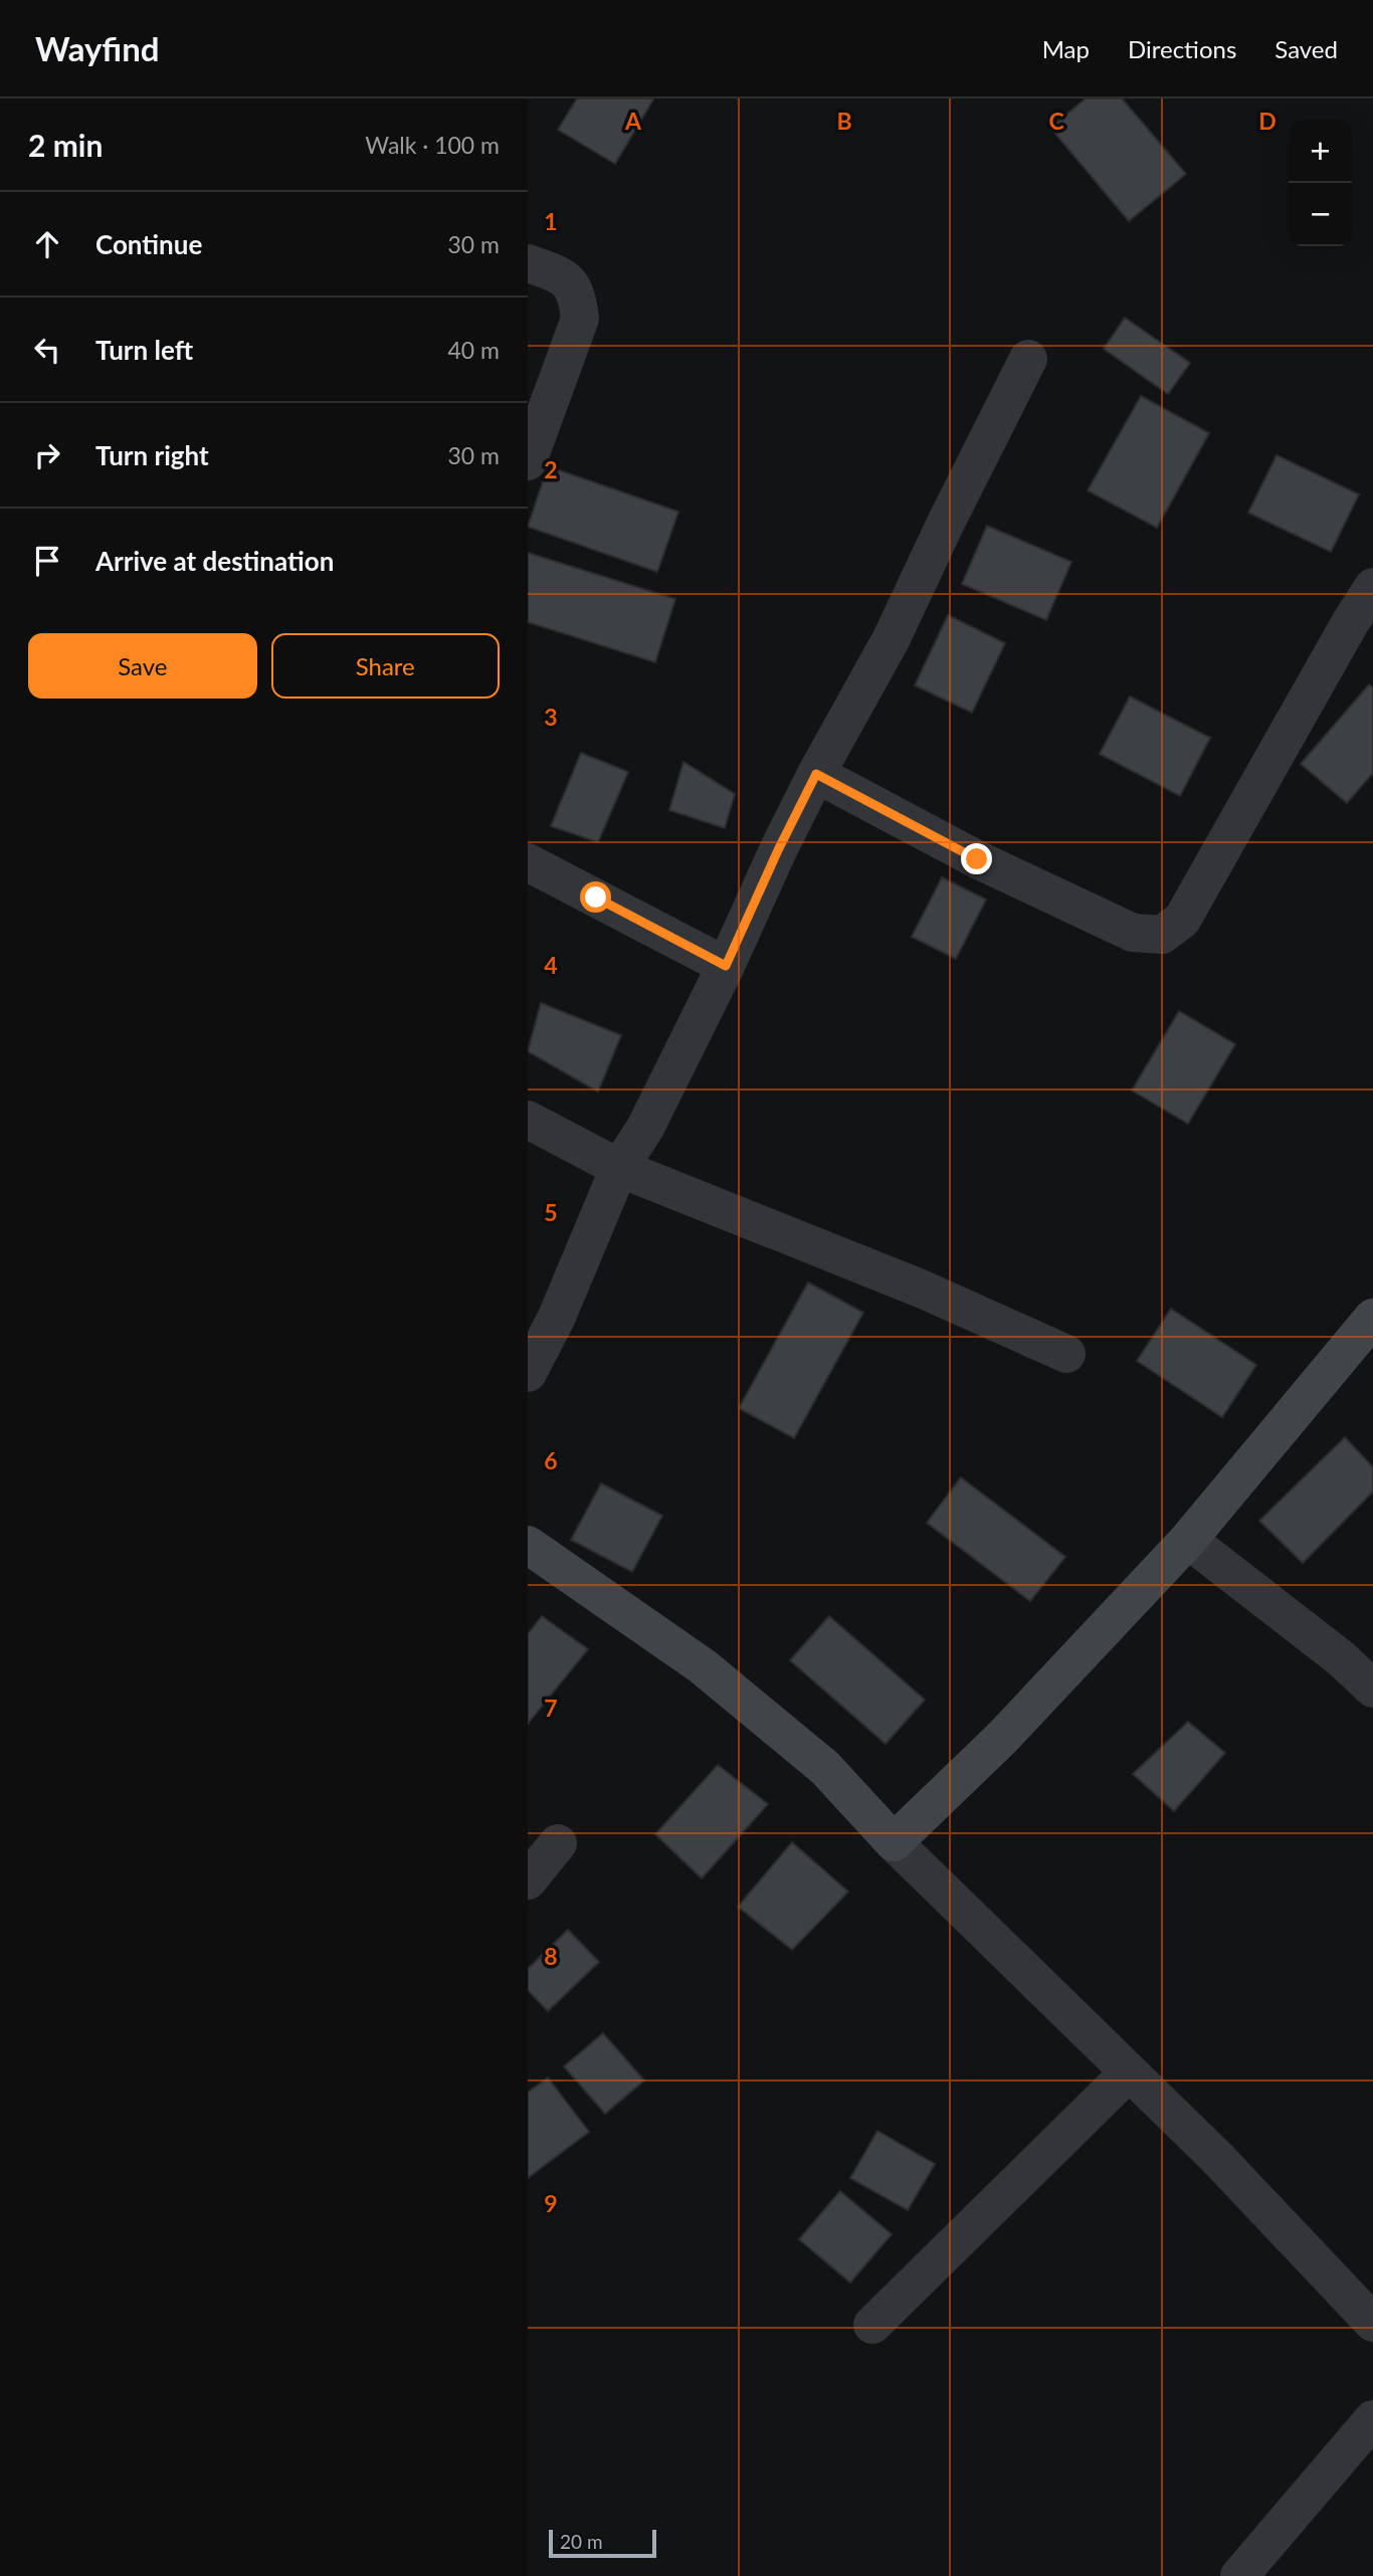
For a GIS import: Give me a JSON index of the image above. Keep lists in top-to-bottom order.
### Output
{
  "scale_bar": "20 m",
  "page": {
    "header": "Wayfind",
    "nav": ["Map", "Directions", "Saved"],
    "heading": ["2 min", "Walk · 100 m"],
    "map_buttons": ["+", "−"],
    "list": [
      ["Continue", "30 m"],
      ["Turn left", "40 m"],
      ["Turn right", "30 m"],
      "Arrive at destination"
    ],
    "buttons": ["Save", "Share"],
    "scale": "20 m"
  },
  "grid": {
    "columns": [
      "A",
      "B",
      "C",
      "D"
    ],
    "rows": [
      "1",
      "2",
      "3",
      "4",
      "5",
      "6",
      "7",
      "8",
      "9"
    ]
  }
}
